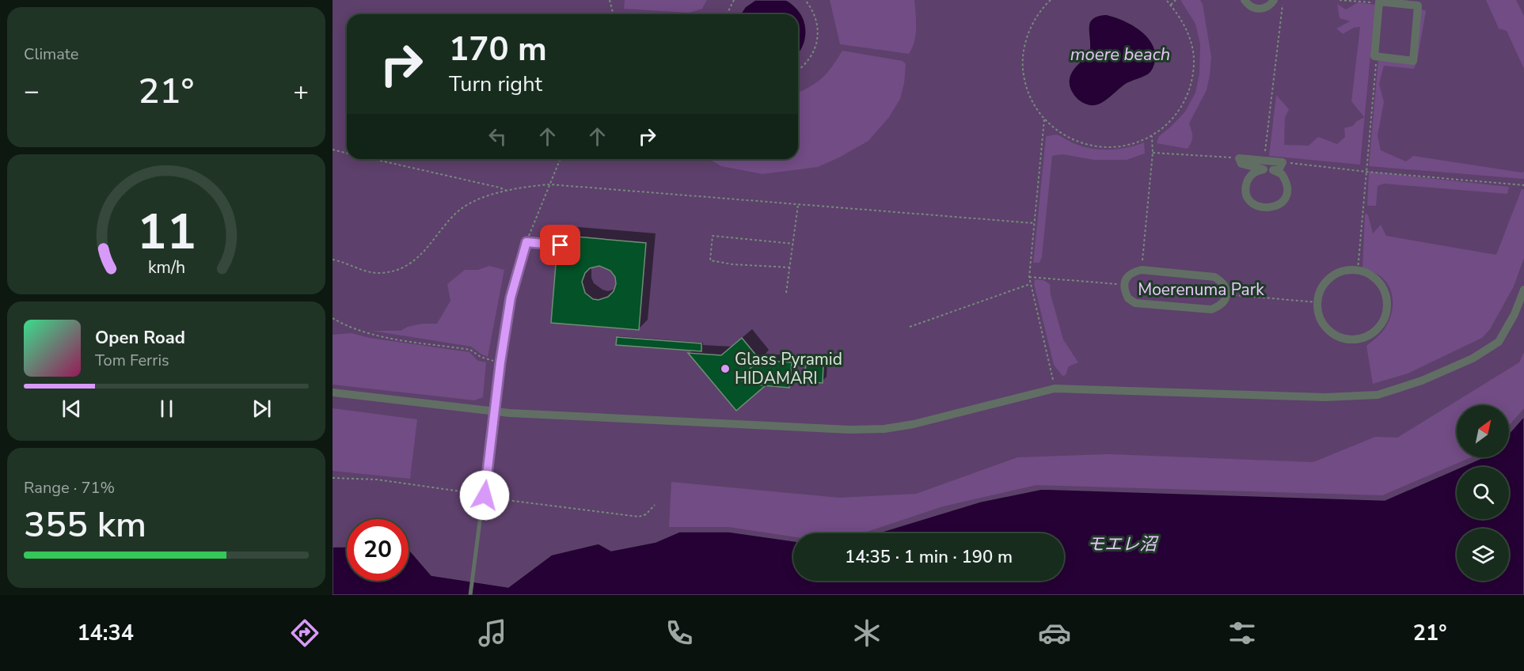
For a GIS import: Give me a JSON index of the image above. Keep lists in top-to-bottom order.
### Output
{
  "water": ["moere beach", "モエレ沼"],
  "parks": ["Moerenuma Park"],
  "places": ["Glass Pyramid HIDAMARI"],
  "north": "top right",
  "page": {
    "tile": [
      "Climate",
      ["Range · 71%", "355 km"]
    ],
    "turn": ["170 m", "Turn right"],
    "heat": ["−", "21°", "+"],
    "song": ["Open Road", "Tom Ferris"],
    "limit": "20",
    "trip": "14:35 · 1 min · 190 m",
    "tabs": ["14:34", "21°"],
    "gauge": ["11", "km/h"]
  }
}
